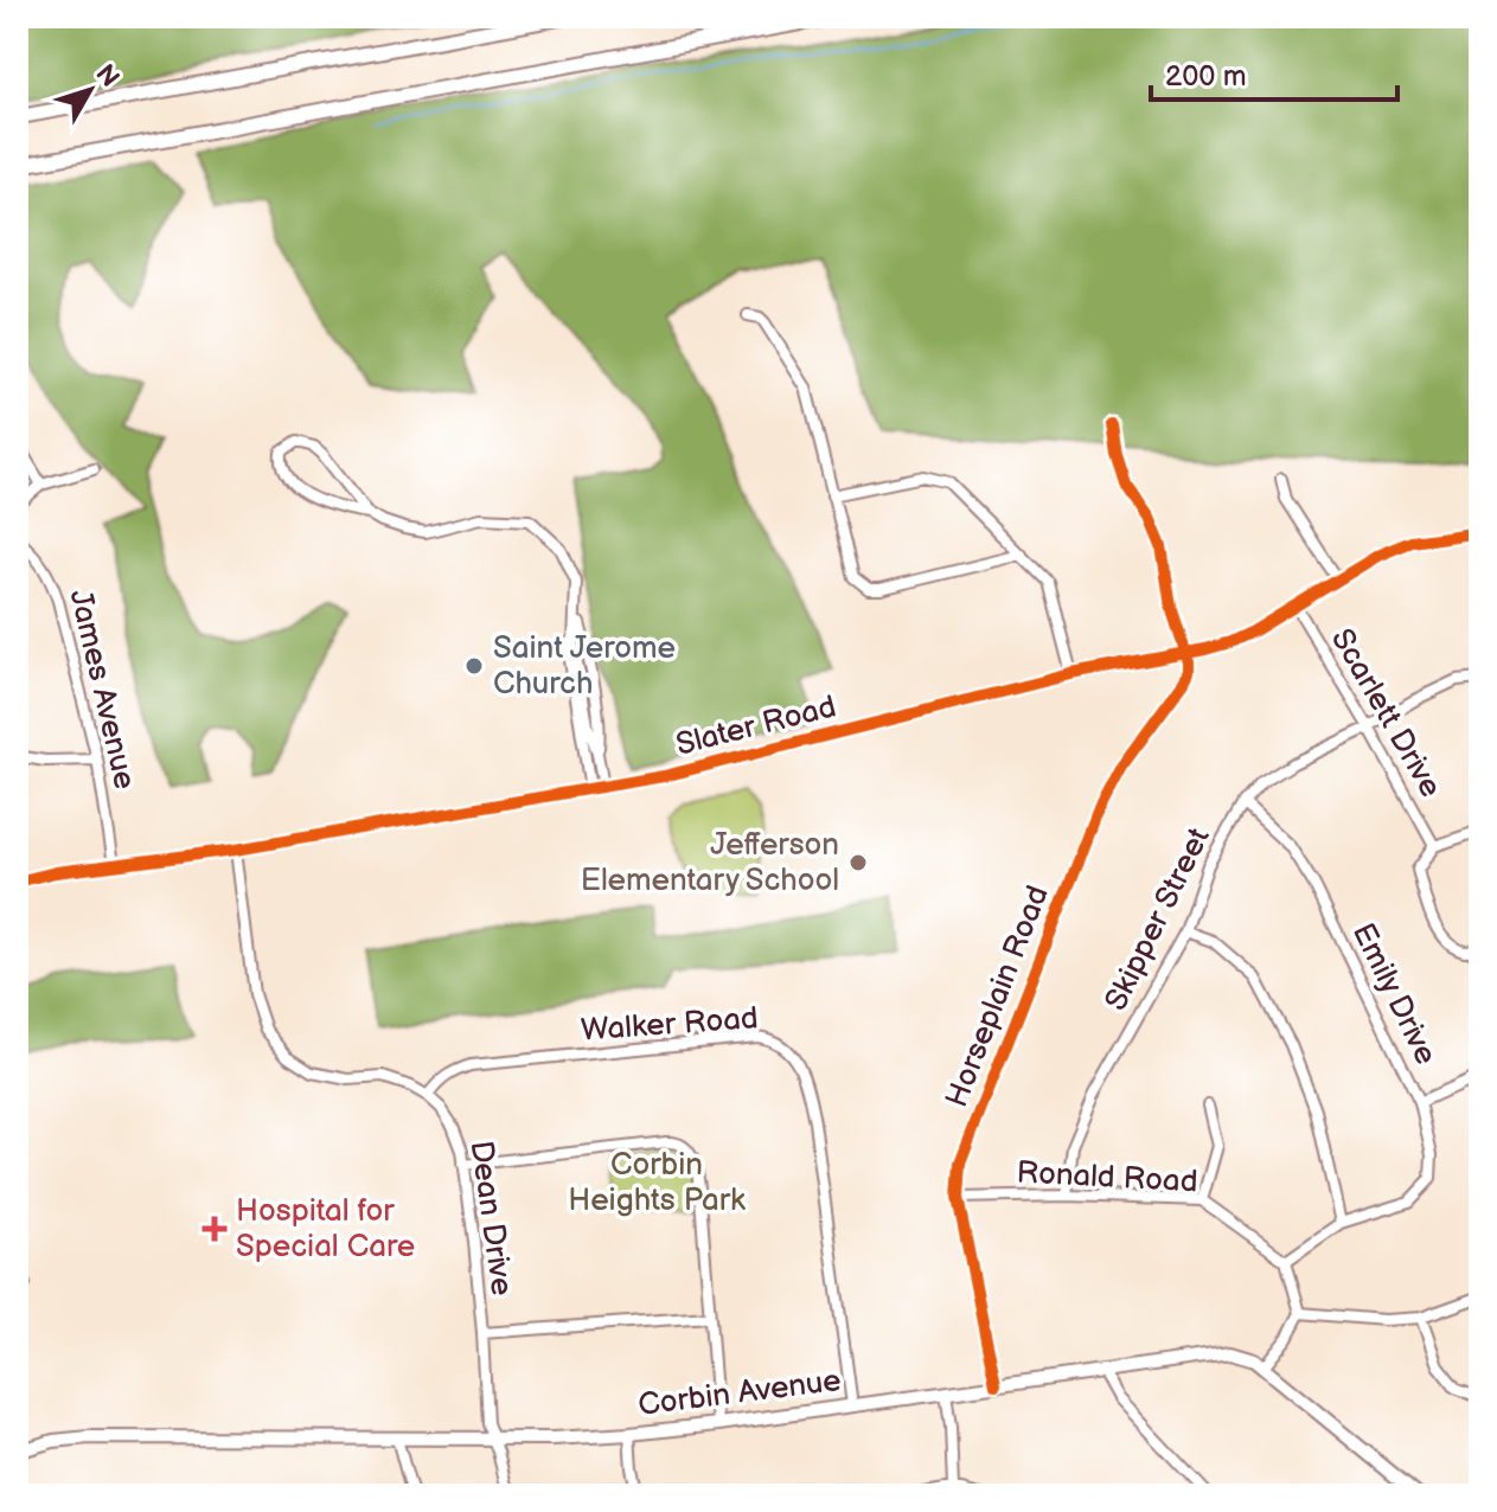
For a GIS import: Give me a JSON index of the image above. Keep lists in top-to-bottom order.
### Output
{
  "streets": {
    "main road": ["Slater Road", "Corbin Avenue"],
    "street": [
      "James Avenue",
      "Scarlett Drive",
      "Skipper Street",
      "Emily Drive",
      "Horseplain Road",
      "Walker Road",
      "Ronald Road",
      "Dean Drive"
    ]
  },
  "crossings": [
    ["James Avenue", "Slater Road"],
    ["Scarlett Drive", "Slater Road"],
    ["Scarlett Drive", "Skipper Street"],
    ["Slater Road", "Horseplain Road"],
    ["Skipper Street", "Emily Drive"],
    ["Skipper Street", "Ronald Road"],
    ["Emily Drive", "Ronald Road"],
    ["Horseplain Road", "Ronald Road"],
    ["Horseplain Road", "Corbin Avenue"],
    ["Walker Road", "Dean Drive"],
    ["Walker Road", "Corbin Avenue"],
    ["Dean Drive", "Corbin Avenue"]
  ],
  "parks": ["Corbin Heights Park"],
  "places": {
    "other": ["Saint Jerome Church", "Jefferson Elementary School"],
    "health": ["Hospital for Special Care"]
  },
  "scale_bar": "200 m",
  "north": "top right"
}
